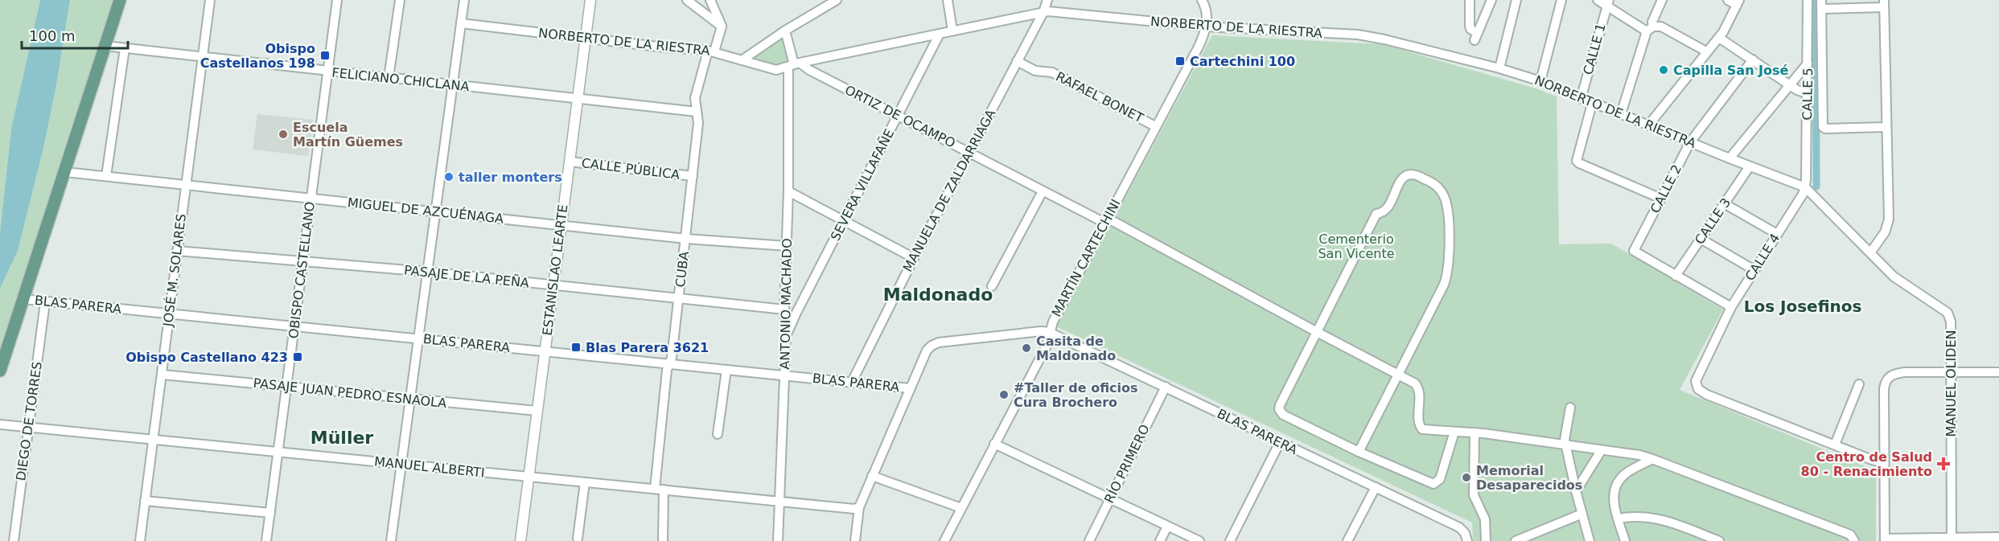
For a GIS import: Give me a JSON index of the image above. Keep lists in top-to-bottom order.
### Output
{
  "streets": {
    "street": [
      "NORBERTO DE LA RIESTRA",
      "CALLE 1",
      "FELICIANO CHICLANA",
      "CALLE 5",
      "RAFAEL BONET",
      "ORTIZ DE OCAMPO",
      "CALLE PÚBLICA",
      "SEVERA VILLAFAÑE",
      "CALLE 2",
      "MANUELA DE ZALDARRIAGA",
      "MIGUEL DE AZCUÉNAGA",
      "CALLE 3",
      "CALLE 4",
      "MARTÍN CARTECHINI",
      "CUBA",
      "JOSÉ M. SOLARES",
      "OBISPO CASTELLANO",
      "ESTANISLAO LEARTE",
      "PASAJE DE LA PEÑA",
      "ANTONIO MACHADO",
      "BLAS PARERA",
      "MANUEL OLIDEN",
      "PASAJE JUAN PEDRO ESNAOLA",
      "DIEGO DE TORRES",
      "RÍO PRIMERO",
      "MANUEL ALBERTI"
    ]
  },
  "crossings": [
    ["NORBERTO DE LA RIESTRA", "CALLE 1"],
    ["NORBERTO DE LA RIESTRA", "CALLE 5"],
    ["NORBERTO DE LA RIESTRA", "ORTIZ DE OCAMPO"],
    ["NORBERTO DE LA RIESTRA", "SEVERA VILLAFAÑE"],
    ["NORBERTO DE LA RIESTRA", "CALLE 2"],
    ["NORBERTO DE LA RIESTRA", "MANUELA DE ZALDARRIAGA"],
    ["NORBERTO DE LA RIESTRA", "CALLE 3"],
    ["NORBERTO DE LA RIESTRA", "CALLE 4"],
    ["NORBERTO DE LA RIESTRA", "MARTÍN CARTECHINI"],
    ["NORBERTO DE LA RIESTRA", "CUBA"],
    ["NORBERTO DE LA RIESTRA", "ESTANISLAO LEARTE"],
    ["NORBERTO DE LA RIESTRA", "ANTONIO MACHADO"],
    ["NORBERTO DE LA RIESTRA", "MANUEL OLIDEN"],
    ["FELICIANO CHICLANA", "CUBA"],
    ["FELICIANO CHICLANA", "JOSÉ M. SOLARES"],
    ["FELICIANO CHICLANA", "OBISPO CASTELLANO"],
    ["FELICIANO CHICLANA", "ESTANISLAO LEARTE"],
    ["CALLE 5", "CALLE 4"],
    ["RAFAEL BONET", "MANUELA DE ZALDARRIAGA"],
    ["RAFAEL BONET", "MARTÍN CARTECHINI"],
    ["ORTIZ DE OCAMPO", "SEVERA VILLAFAÑE"],
    ["ORTIZ DE OCAMPO", "MANUELA DE ZALDARRIAGA"],
    ["ORTIZ DE OCAMPO", "MARTÍN CARTECHINI"],
    ["ORTIZ DE OCAMPO", "ANTONIO MACHADO"],
    ["CALLE PÚBLICA", "CUBA"],
    ["CALLE PÚBLICA", "ESTANISLAO LEARTE"],
    ["SEVERA VILLAFAÑE", "ANTONIO MACHADO"],
    ["CALLE 2", "CALLE 3"],
    ["MANUELA DE ZALDARRIAGA", "BLAS PARERA"],
    ["MIGUEL DE AZCUÉNAGA", "CUBA"],
    ["MIGUEL DE AZCUÉNAGA", "JOSÉ M. SOLARES"],
    ["MIGUEL DE AZCUÉNAGA", "OBISPO CASTELLANO"],
    ["MIGUEL DE AZCUÉNAGA", "ESTANISLAO LEARTE"],
    ["MIGUEL DE AZCUÉNAGA", "ANTONIO MACHADO"],
    ["MARTÍN CARTECHINI", "BLAS PARERA"],
    ["CUBA", "PASAJE DE LA PEÑA"],
    ["CUBA", "BLAS PARERA"],
    ["CUBA", "MANUEL ALBERTI"],
    ["JOSÉ M. SOLARES", "PASAJE DE LA PEÑA"],
    ["JOSÉ M. SOLARES", "BLAS PARERA"],
    ["JOSÉ M. SOLARES", "PASAJE JUAN PEDRO ESNAOLA"],
    ["JOSÉ M. SOLARES", "MANUEL ALBERTI"],
    ["OBISPO CASTELLANO", "PASAJE DE LA PEÑA"],
    ["OBISPO CASTELLANO", "BLAS PARERA"],
    ["OBISPO CASTELLANO", "PASAJE JUAN PEDRO ESNAOLA"],
    ["OBISPO CASTELLANO", "MANUEL ALBERTI"],
    ["ESTANISLAO LEARTE", "PASAJE DE LA PEÑA"],
    ["ESTANISLAO LEARTE", "BLAS PARERA"],
    ["ESTANISLAO LEARTE", "PASAJE JUAN PEDRO ESNAOLA"],
    ["ESTANISLAO LEARTE", "MANUEL ALBERTI"],
    ["PASAJE DE LA PEÑA", "ANTONIO MACHADO"],
    ["ANTONIO MACHADO", "BLAS PARERA"],
    ["ANTONIO MACHADO", "MANUEL ALBERTI"],
    ["BLAS PARERA", "DIEGO DE TORRES"],
    ["BLAS PARERA", "RÍO PRIMERO"],
    ["DIEGO DE TORRES", "MANUEL ALBERTI"]
  ],
  "districts": ["Maldonado", "Los Josefinos", "Müller"],
  "parks": ["Cementerio San Vicente"],
  "places": {
    "transit": [
      "Obispo Castellanos 198",
      "Cartechini 100",
      "Blas Parera 3621",
      "Obispo Castellano 423"
    ],
    "other": [
      "Capilla San José",
      "Escuela Martín Güemes",
      "taller monters",
      "Casita de Maldonado",
      "#Taller de oficios Cura Brochero",
      "Memorial Desaparecidos"
    ],
    "health": ["Centro de Salud 80 - Renacimiento"]
  },
  "scale_bar": "100 m"
}
